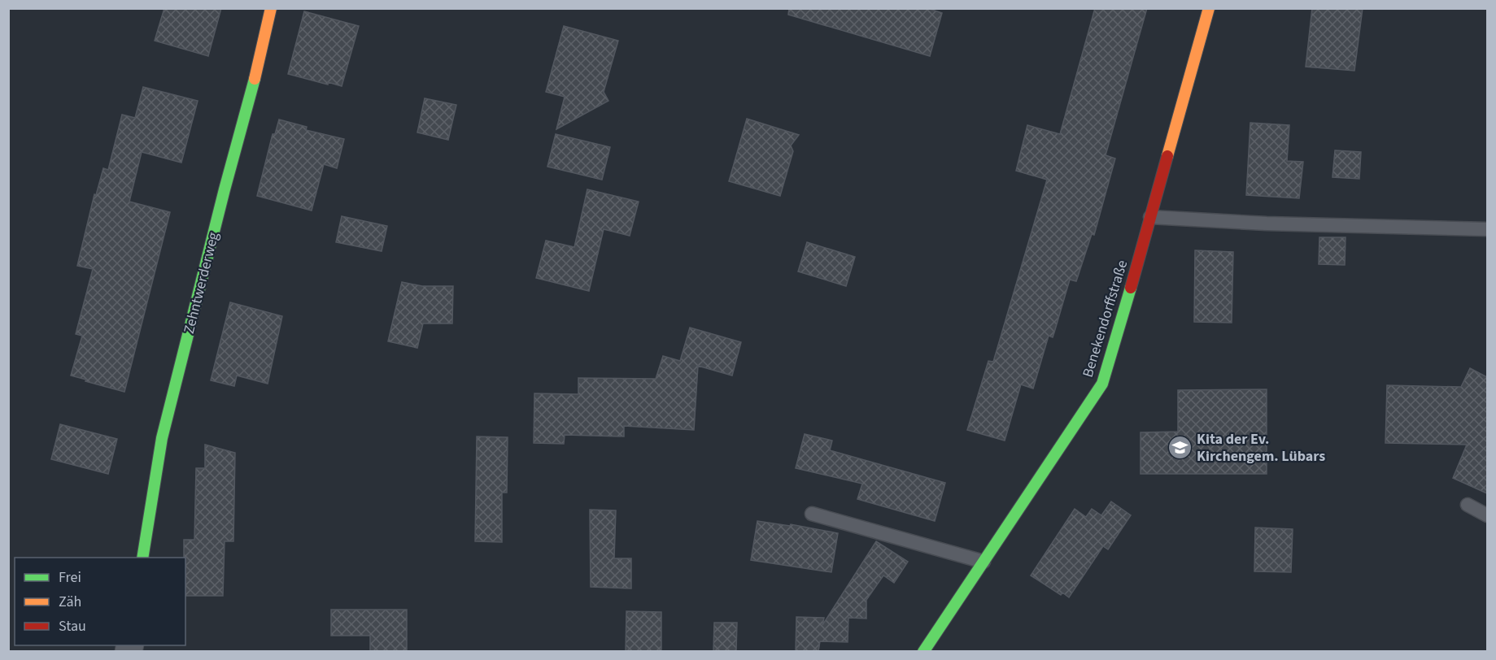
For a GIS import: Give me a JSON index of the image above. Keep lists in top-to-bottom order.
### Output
{
  "streets": {
    "street": ["Zehntwerderweg", "Benekendorffstraße"]
  },
  "places": {
    "school or university": ["Kita der Ev. Kirchengem. Lübars"]
  },
  "legend": ["Frei", "Zäh", "Stau"]
}
